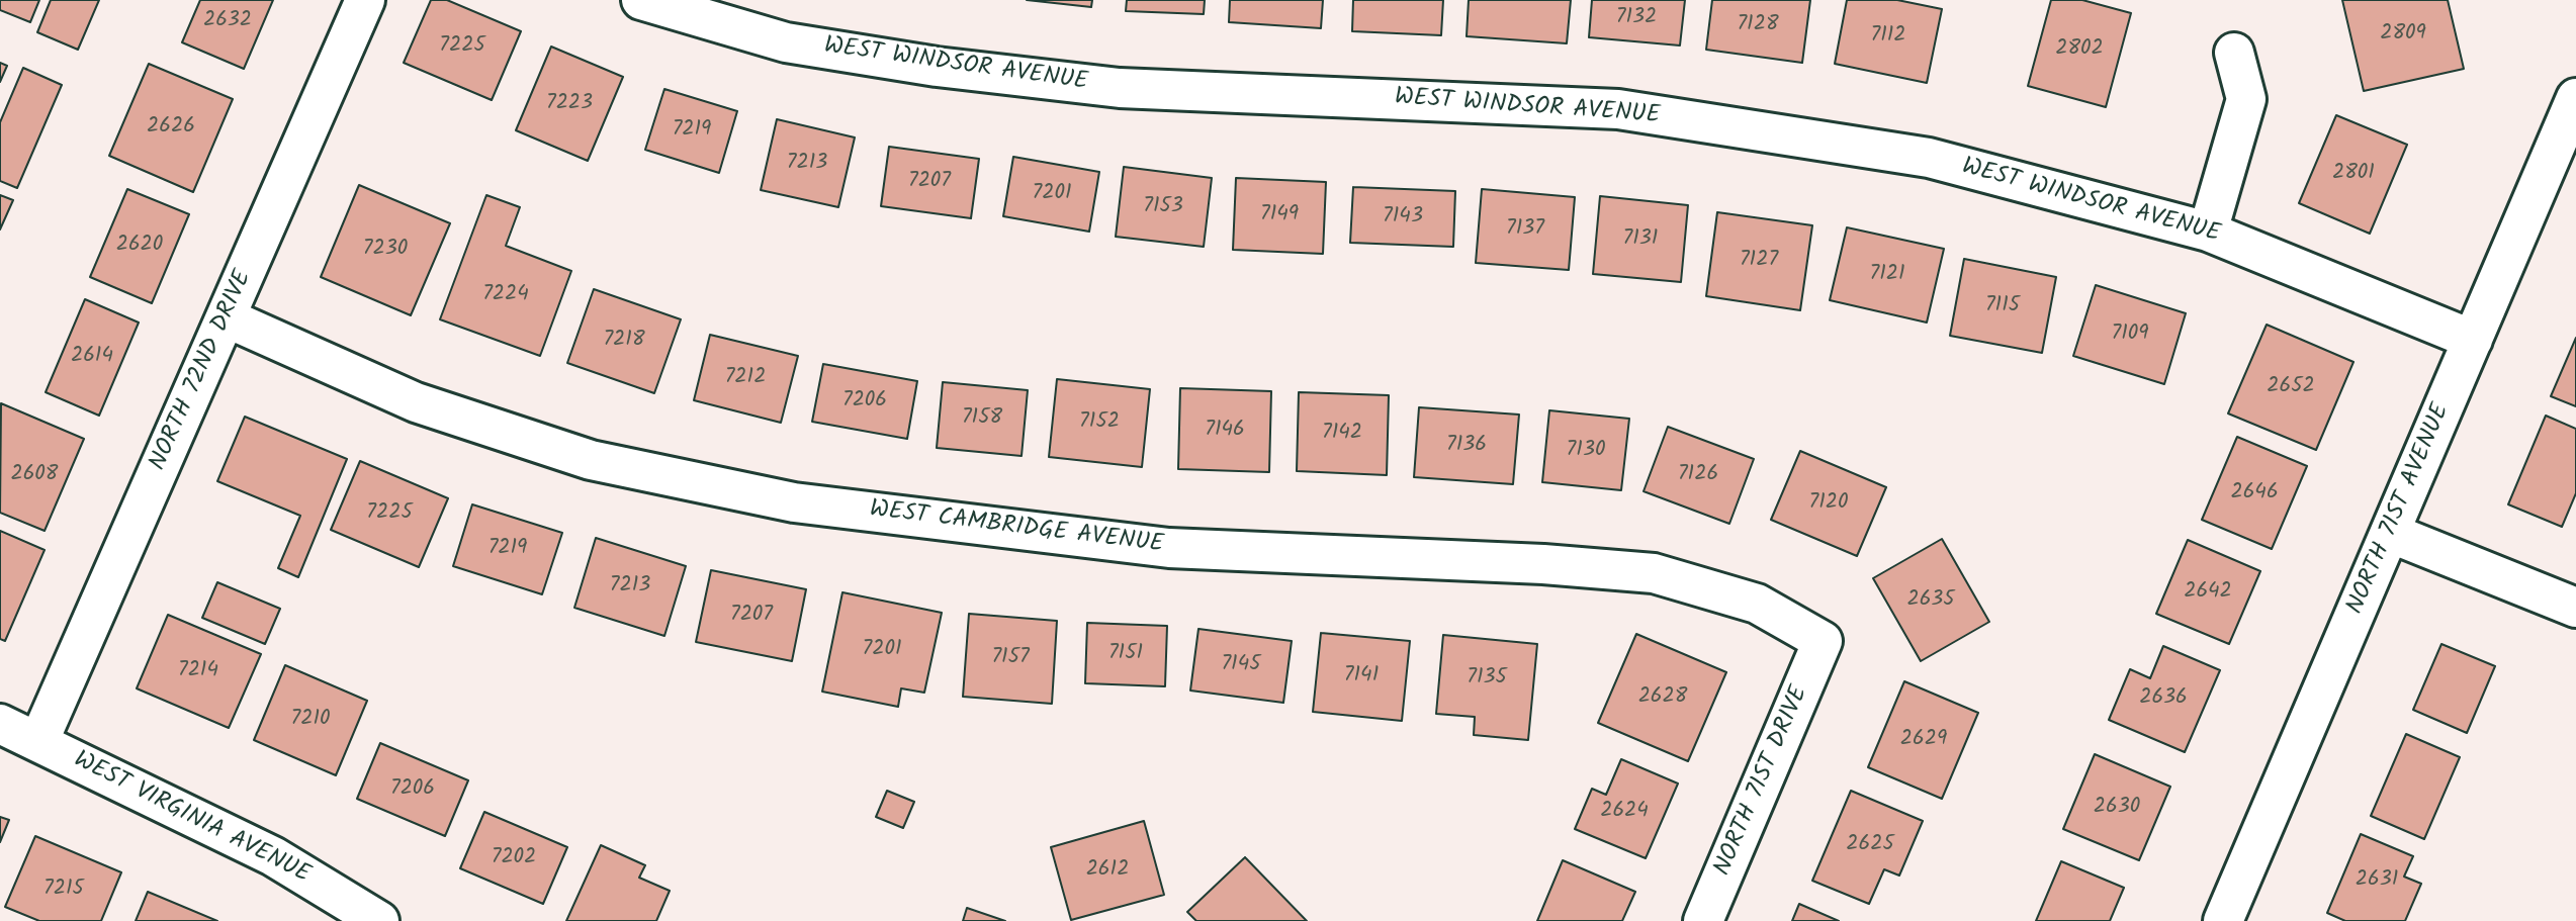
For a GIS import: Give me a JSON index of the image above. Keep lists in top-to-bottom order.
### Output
{
  "streets": {
    "street": [
      "WEST WINDSOR AVENUE",
      "NORTH 72ND DRIVE",
      "NORTH 71ST AVENUE",
      "WEST CAMBRIDGE AVENUE",
      "NORTH 71ST DRIVE",
      "WEST VIRGINIA AVENUE"
    ]
  },
  "crossings": [
    ["WEST WINDSOR AVENUE", "NORTH 71ST AVENUE"],
    ["NORTH 72ND DRIVE", "WEST CAMBRIDGE AVENUE"],
    ["NORTH 72ND DRIVE", "WEST VIRGINIA AVENUE"],
    ["WEST CAMBRIDGE AVENUE", "NORTH 71ST DRIVE"]
  ],
  "house_numbers": [
    "7132",
    "2632",
    "7128",
    "2809",
    "7112",
    "7225",
    "2802",
    "7223",
    "2626",
    "7219",
    "7213",
    "2801",
    "7207",
    "7201",
    "7153",
    "7149",
    "7143",
    "7137",
    "7131",
    "2620",
    "7230",
    "7127",
    "7121",
    "7224",
    "7115",
    "7109",
    "7218",
    "2614",
    "7212",
    "2652",
    "7206",
    "7158",
    "7152",
    "7146",
    "7142",
    "7136",
    "7130",
    "2608",
    "7126",
    "2646",
    "7120",
    "7225",
    "7219",
    "7213",
    "2642",
    "2635",
    "7207",
    "7201",
    "7151",
    "7157",
    "7145",
    "7214",
    "7141",
    "7135",
    "2628",
    "2636",
    "7210",
    "2629",
    "7206",
    "2630",
    "2624",
    "2625",
    "7202",
    "2612",
    "2631",
    "7215"
  ]
}
